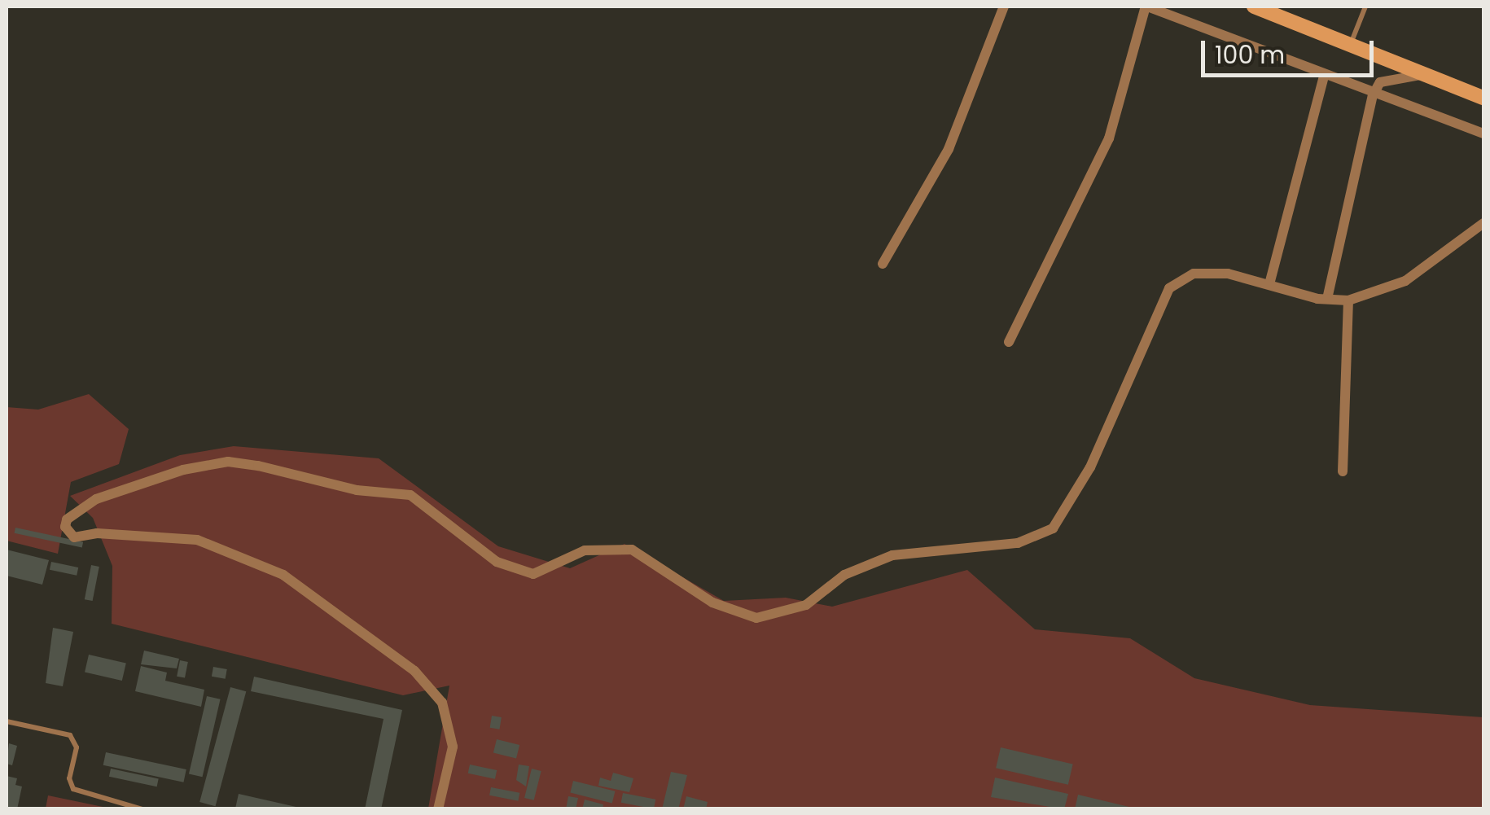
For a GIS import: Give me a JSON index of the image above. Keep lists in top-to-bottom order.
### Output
{
  "scale_bar": "100 m"
}
